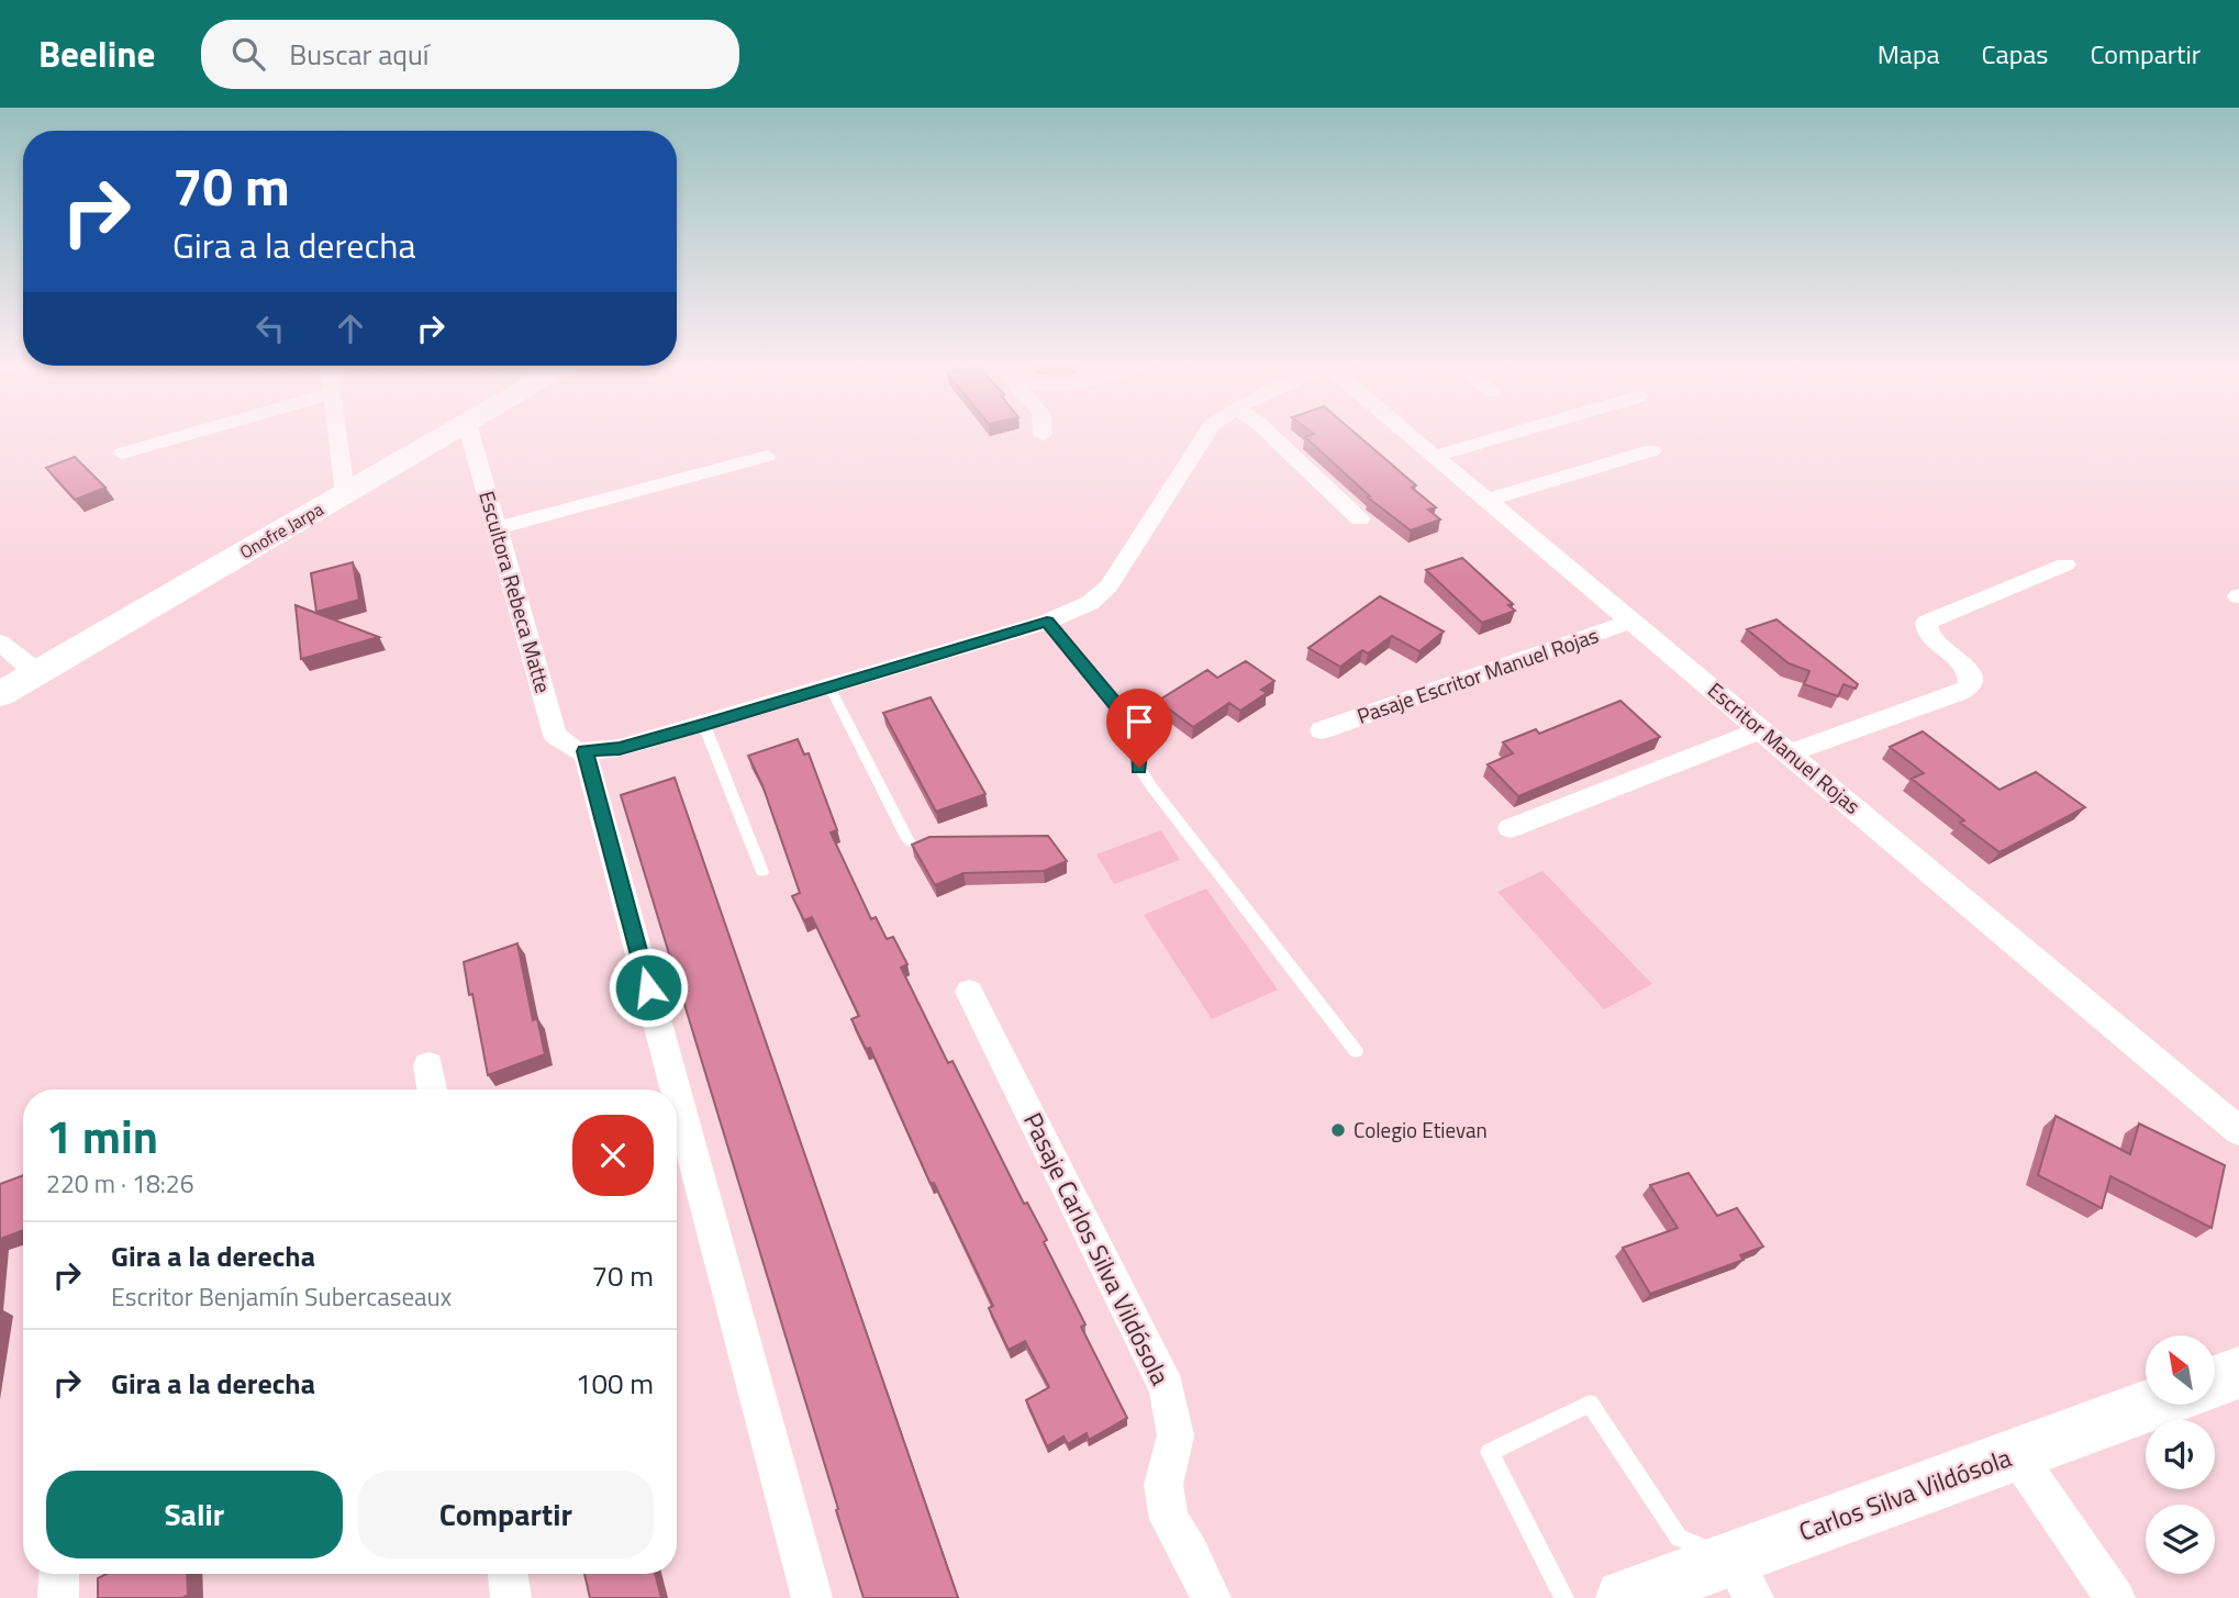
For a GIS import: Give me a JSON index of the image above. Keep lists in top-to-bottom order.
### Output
{
  "streets": {
    "street": [
      "Onofre Jarpa",
      "Escultora Rebeca Matte",
      "Pasaje Escritor Manuel Rojas",
      "Escritor Manuel Rojas",
      "Pasaje Carlos Silva Vildósola",
      "Carlos Silva Vildósola"
    ]
  },
  "crossings": [
    ["Pasaje Escritor Manuel Rojas", "Escritor Manuel Rojas"]
  ],
  "places": ["Colegio Etievan"],
  "north": "top left",
  "page": {
    "header": "Beeline",
    "search": "Buscar aquí",
    "nav": ["Mapa", "Capas", "Compartir"],
    "turn": ["70 m", "Gira a la derecha"],
    "heading": ["1 min", "220 m · 18:26"],
    "list": [
      {
        "name": "Gira a la derecha",
        "note": "Escritor Benjamín Subercaseaux",
        "value": "70 m"
      },
      {
        "name": "Gira a la derecha",
        "value": "100 m"
      }
    ],
    "buttons": ["Salir", "Compartir"]
  }
}
